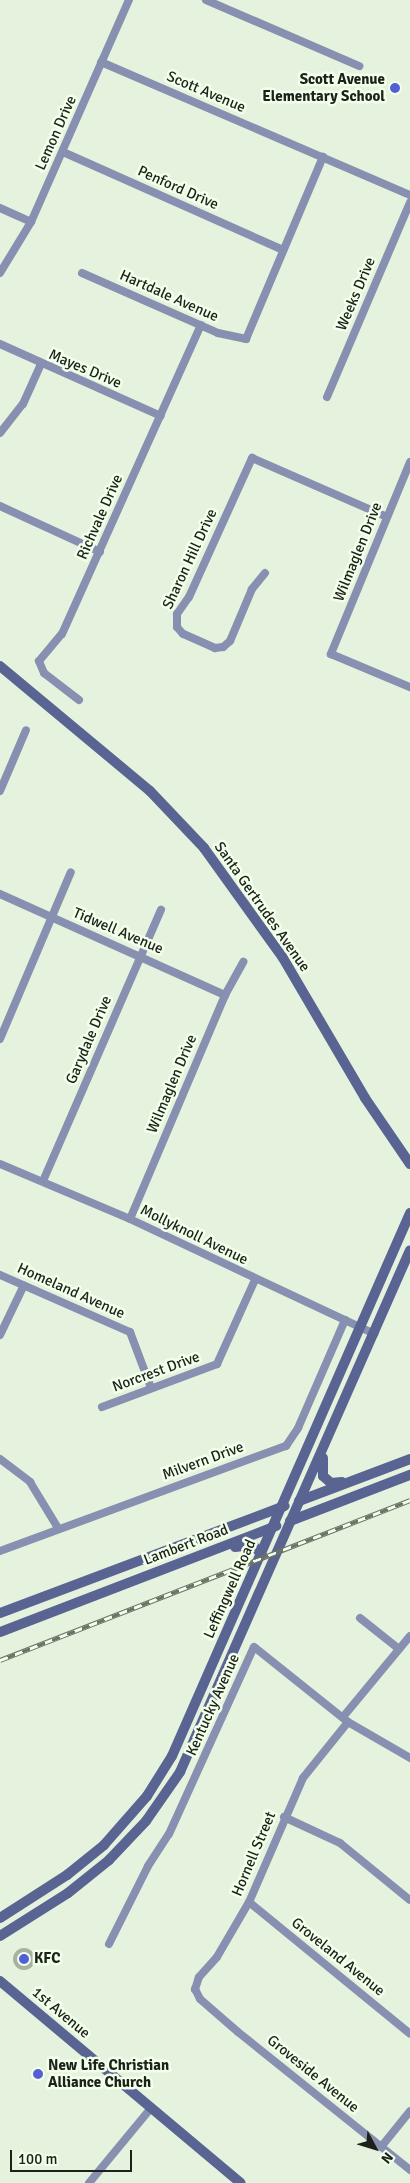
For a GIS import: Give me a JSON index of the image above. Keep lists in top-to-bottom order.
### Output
{
  "streets": {
    "main road": [
      "Santa Gertrudes Avenue",
      "Lambert Road",
      "Leffingwell Road",
      "1st Avenue"
    ],
    "street": [
      "Scott Avenue",
      "Lemon Drive",
      "Penford Drive",
      "Weeks Drive",
      "Hartdale Avenue",
      "Mayes Drive",
      "Richvale Drive",
      "Wilmaglen Drive",
      "Sharon Hill Drive",
      "Tidwell Avenue",
      "Garydale Drive",
      "Mollyknoll Avenue",
      "Homeland Avenue",
      "Norcrest Drive",
      "Milvern Drive",
      "Kentucky Avenue",
      "Hornell Street",
      "Groveland Avenue",
      "Groveside Avenue"
    ]
  },
  "crossings": [
    ["Scott Avenue", "Lemon Drive"],
    ["Lemon Drive", "Penford Drive"],
    ["Penford Drive", "Hartdale Avenue"],
    ["Hartdale Avenue", "Richvale Drive"],
    ["Mayes Drive", "Richvale Drive"],
    ["Wilmaglen Drive", "Sharon Hill Drive"],
    ["Wilmaglen Drive", "Tidwell Avenue"],
    ["Wilmaglen Drive", "Mollyknoll Avenue"],
    ["Tidwell Avenue", "Garydale Drive"],
    ["Garydale Drive", "Mollyknoll Avenue"],
    ["Mollyknoll Avenue", "Norcrest Drive"],
    ["Mollyknoll Avenue", "Milvern Drive"],
    ["Mollyknoll Avenue", "Leffingwell Road"],
    ["Homeland Avenue", "Norcrest Drive"],
    ["Lambert Road", "Leffingwell Road"],
    ["Kentucky Avenue", "Hornell Street"],
    ["Hornell Street", "Groveland Avenue"],
    ["Hornell Street", "Groveside Avenue"]
  ],
  "places": ["Scott Avenue Elementary School", "KFC", "New Life Christian Alliance Church"],
  "scale_bar": "100 m",
  "north": "bottom right"
}
